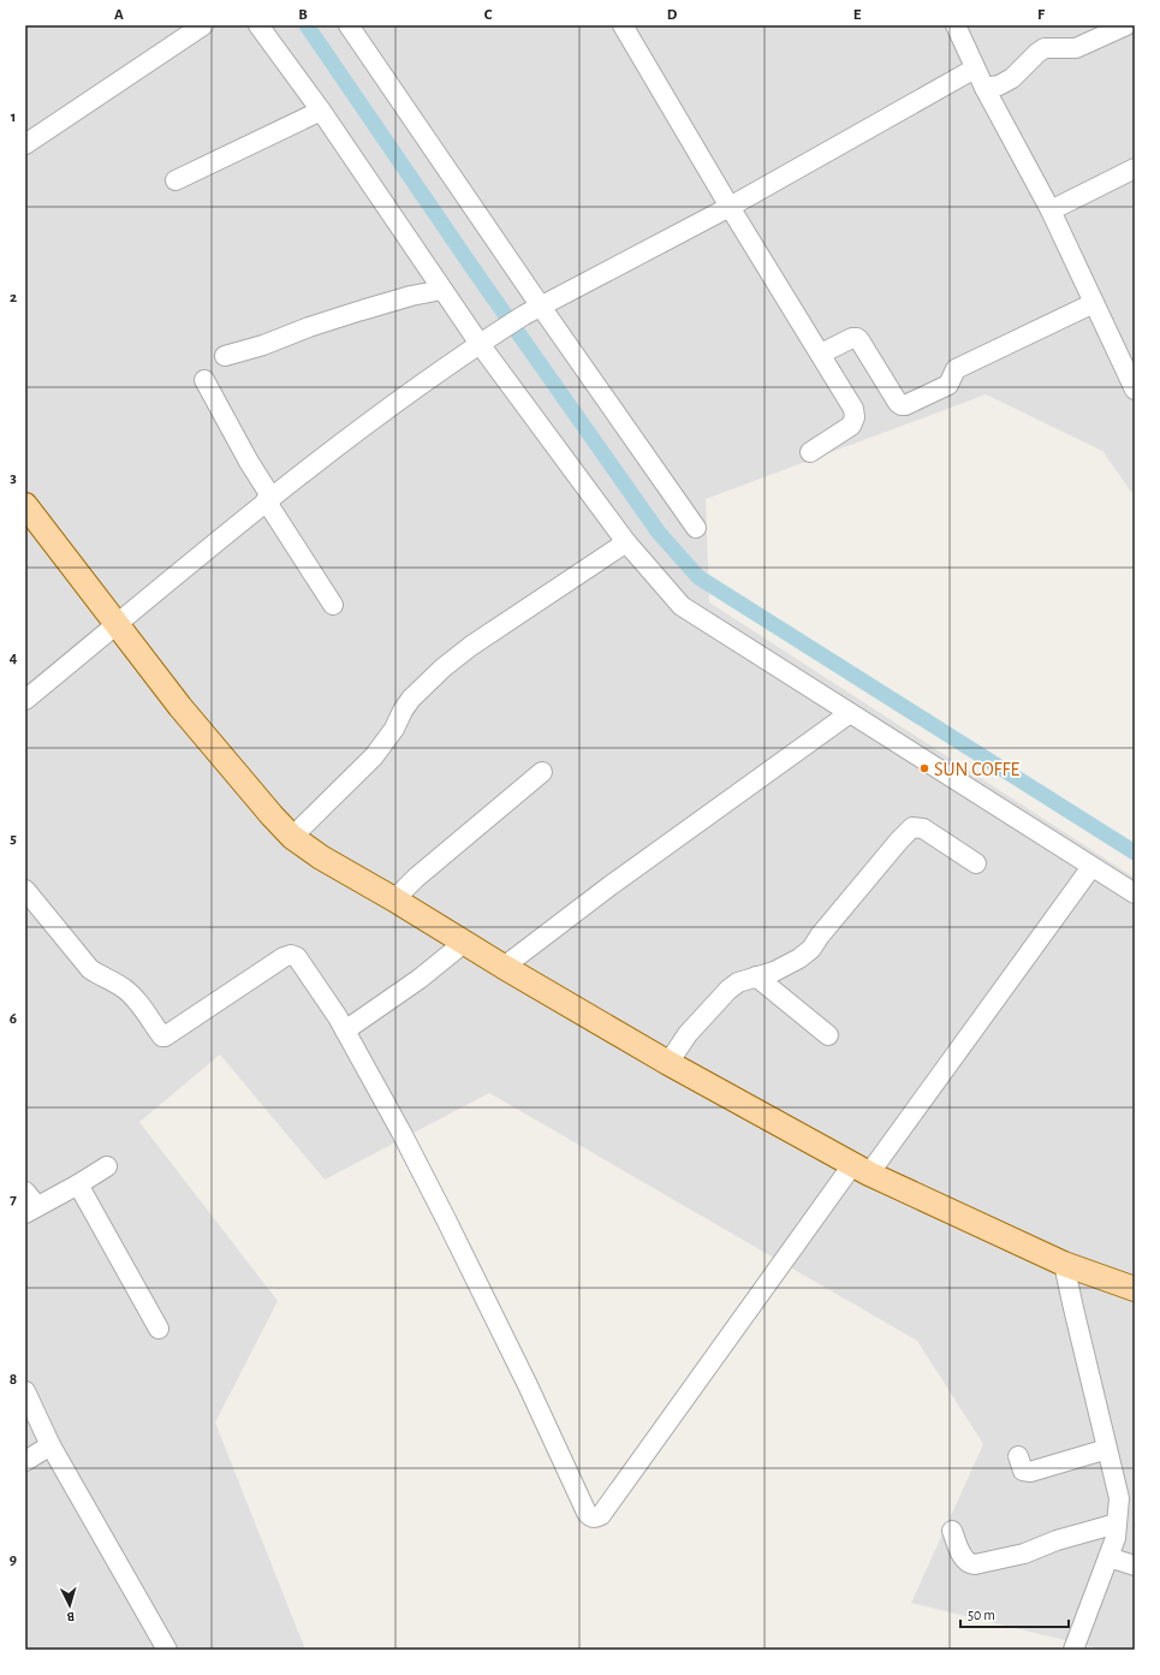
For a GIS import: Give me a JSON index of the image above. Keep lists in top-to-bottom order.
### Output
{
  "places": ["SUN COFFE"],
  "scale_bar": "50 m",
  "north": "bottom",
  "grid": {
    "columns": [
      "A",
      "B",
      "C",
      "D",
      "E",
      "F"
    ],
    "rows": [
      "1",
      "2",
      "3",
      "4",
      "5",
      "6",
      "7",
      "8",
      "9"
    ]
  }
}
